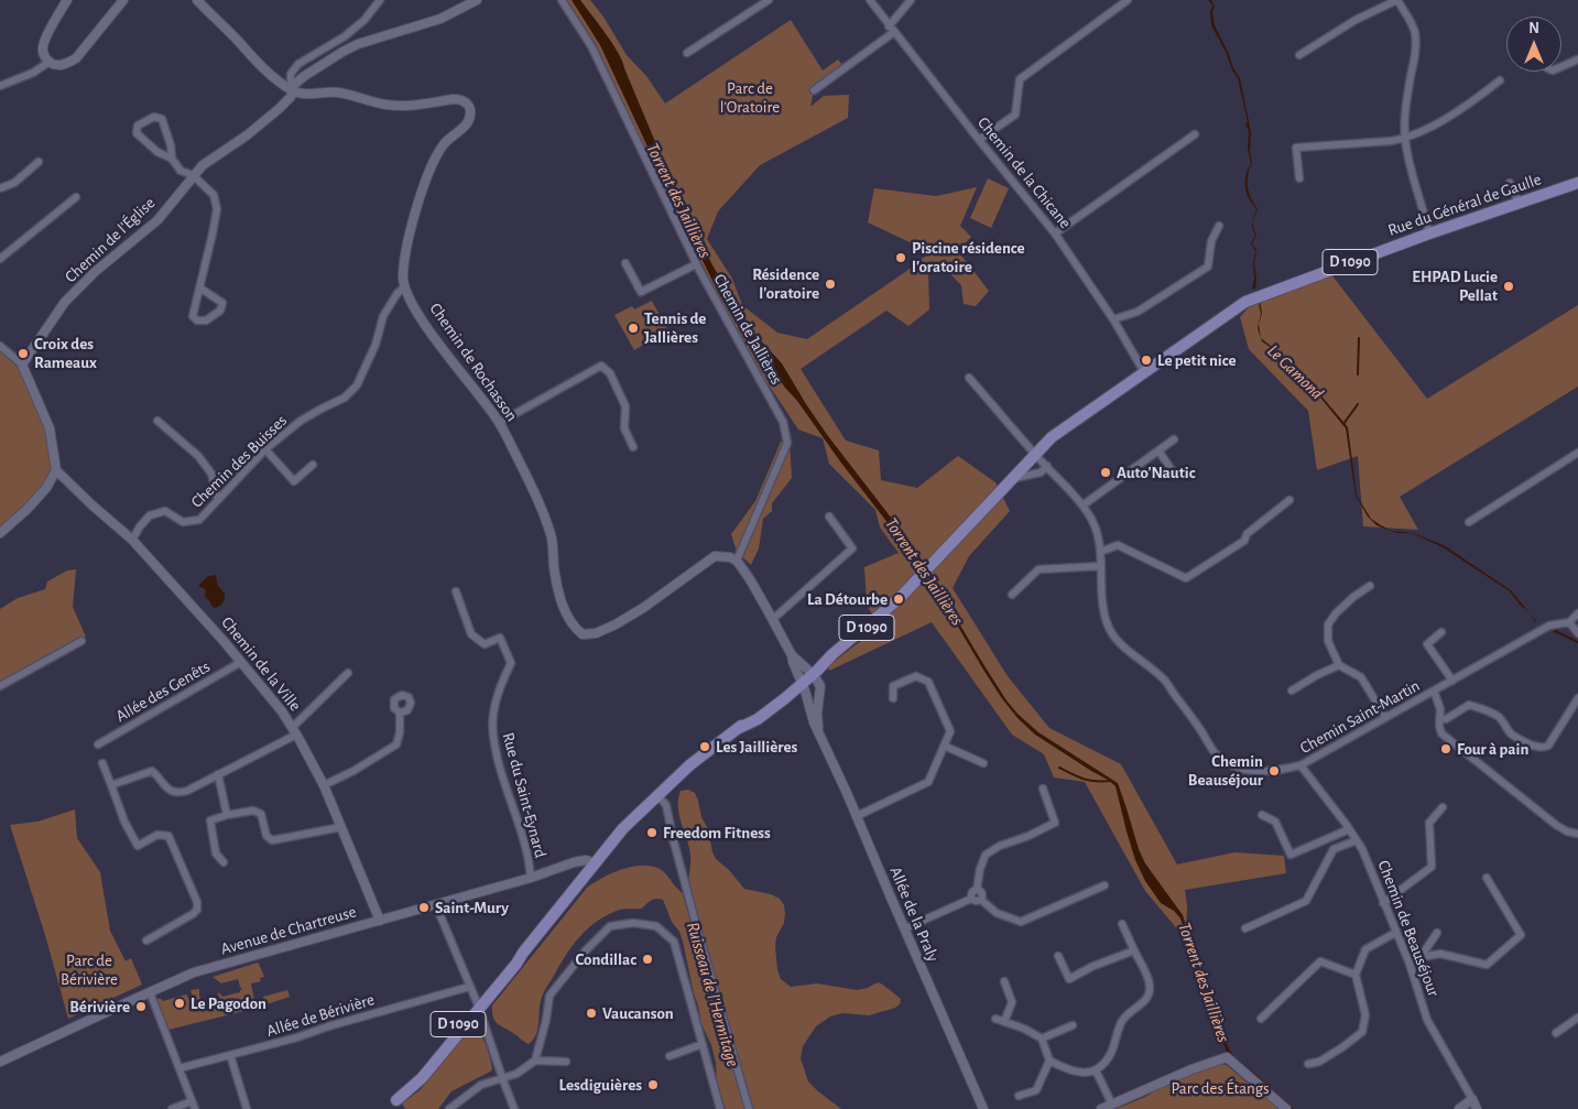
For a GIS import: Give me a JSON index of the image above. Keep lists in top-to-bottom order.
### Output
{
  "streets": {
    "main road": ["Rue du Général de Gaulle", "D 1090"],
    "street": [
      "Chemin de la Chicane",
      "Chemin de l'Église",
      "Chemin de Jallières",
      "Chemin de Rochasson",
      "Chemin des Buisses",
      "Chemin de la Ville",
      "Allée des Genêts",
      "Chemin Saint-Martin",
      "Rue du Saint-Eynard",
      "Allée de la Praly",
      "Chemin de Beauséjour",
      "Avenue de Chartreuse",
      "Allée de Bérivière"
    ]
  },
  "crossings": [
    ["Chemin de la Chicane", "Rue du Général de Gaulle"],
    ["Chemin de la Chicane", "D 1090"],
    ["Rue du Général de Gaulle", "D 1090"],
    ["D 1090", "Chemin Saint-Martin"],
    ["D 1090", "Allée de la Praly"],
    ["D 1090", "Avenue de Chartreuse"],
    ["Chemin de Jallières", "Chemin de Rochasson"],
    ["Chemin de Rochasson", "Chemin des Buisses"],
    ["Chemin des Buisses", "Chemin de la Ville"],
    ["Chemin de la Ville", "Allée des Genêts"],
    ["Chemin de la Ville", "Avenue de Chartreuse"],
    ["Chemin Saint-Martin", "Chemin de Beauséjour"],
    ["Rue du Saint-Eynard", "Avenue de Chartreuse"]
  ],
  "water": ["Torrent des Jaillières", "Le Gamond", "Ruisseau de l'Hermitage"],
  "parks": ["Parc de l'Oratoire", "Parc de Bérivière", "Parc des Étangs"],
  "places": [
    "Piscine résidence l'oratoire",
    "Résidence l'oratoire",
    "EHPAD Lucie Pellat",
    "Tennis de Jallières",
    "Croix des Rameaux",
    "Le petit nice",
    "Auto'Nautic",
    "La Détourbe",
    "Les Jaillières",
    "Four à pain",
    "Chemin Beauséjour",
    "Freedom Fitness",
    "Saint-Mury",
    "Condillac",
    "Le Pagodon",
    "Bérivière",
    "Vaucanson",
    "Lesdiguières"
  ],
  "north": "top"
}
